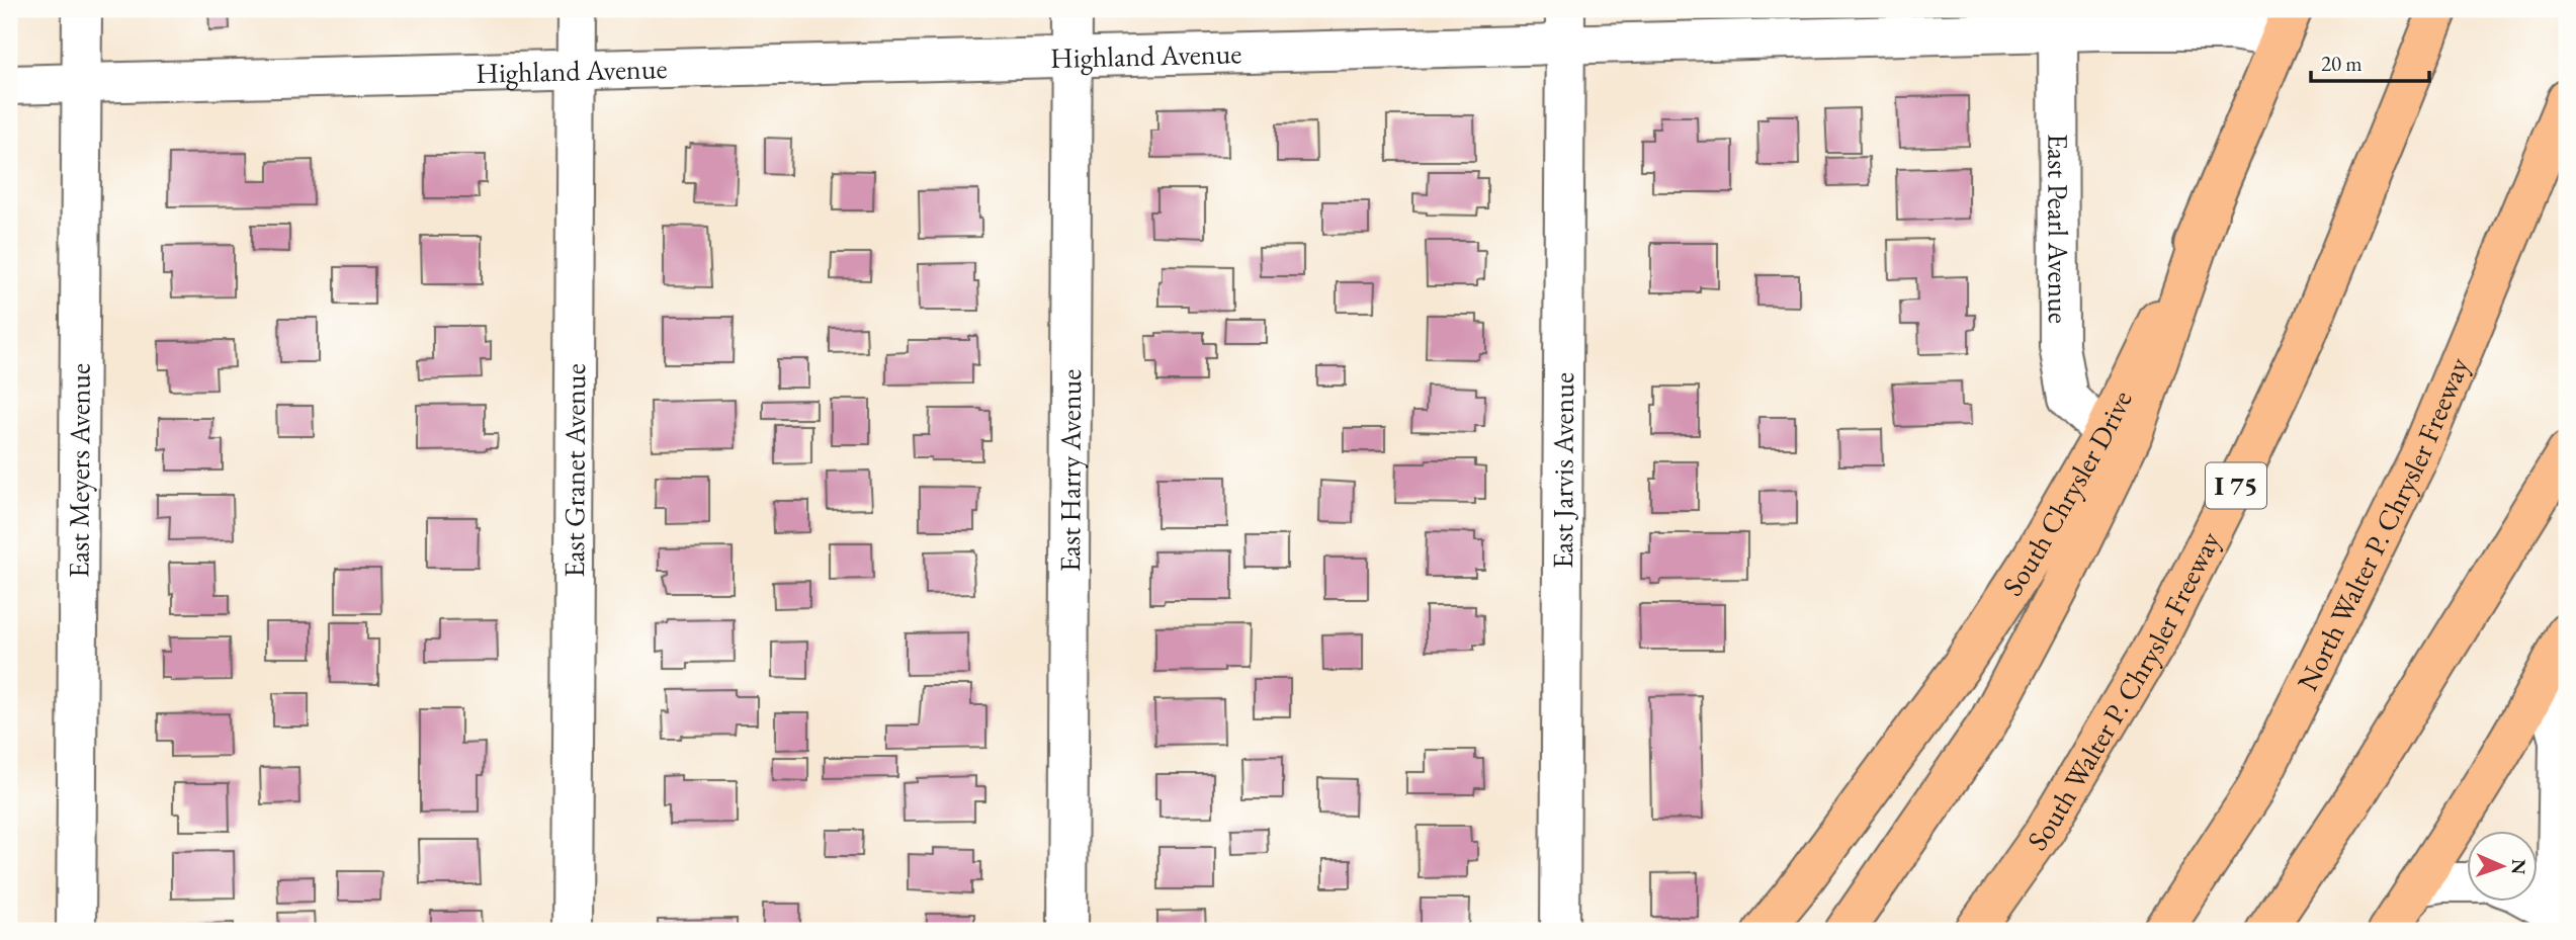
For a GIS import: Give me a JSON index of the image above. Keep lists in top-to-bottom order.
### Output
{
  "streets": {
    "main road": [
      "I 75",
      "South Chrysler Drive",
      "North Walter P. Chrysler Freeway",
      "South Walter P. Chrysler Freeway"
    ],
    "street": [
      "Highland Avenue",
      "East Pearl Avenue",
      "East Meyers Avenue",
      "East Jarvis Avenue",
      "East Granet Avenue",
      "East Harry Avenue"
    ]
  },
  "crossings": [
    ["Highland Avenue", "East Pearl Avenue"],
    ["Highland Avenue", "East Meyers Avenue"],
    ["Highland Avenue", "East Jarvis Avenue"],
    ["Highland Avenue", "East Granet Avenue"],
    ["Highland Avenue", "East Harry Avenue"],
    ["Highland Avenue", "South Chrysler Drive"],
    ["East Pearl Avenue", "South Chrysler Drive"]
  ],
  "scale_bar": "20 m",
  "north": "right"
}
